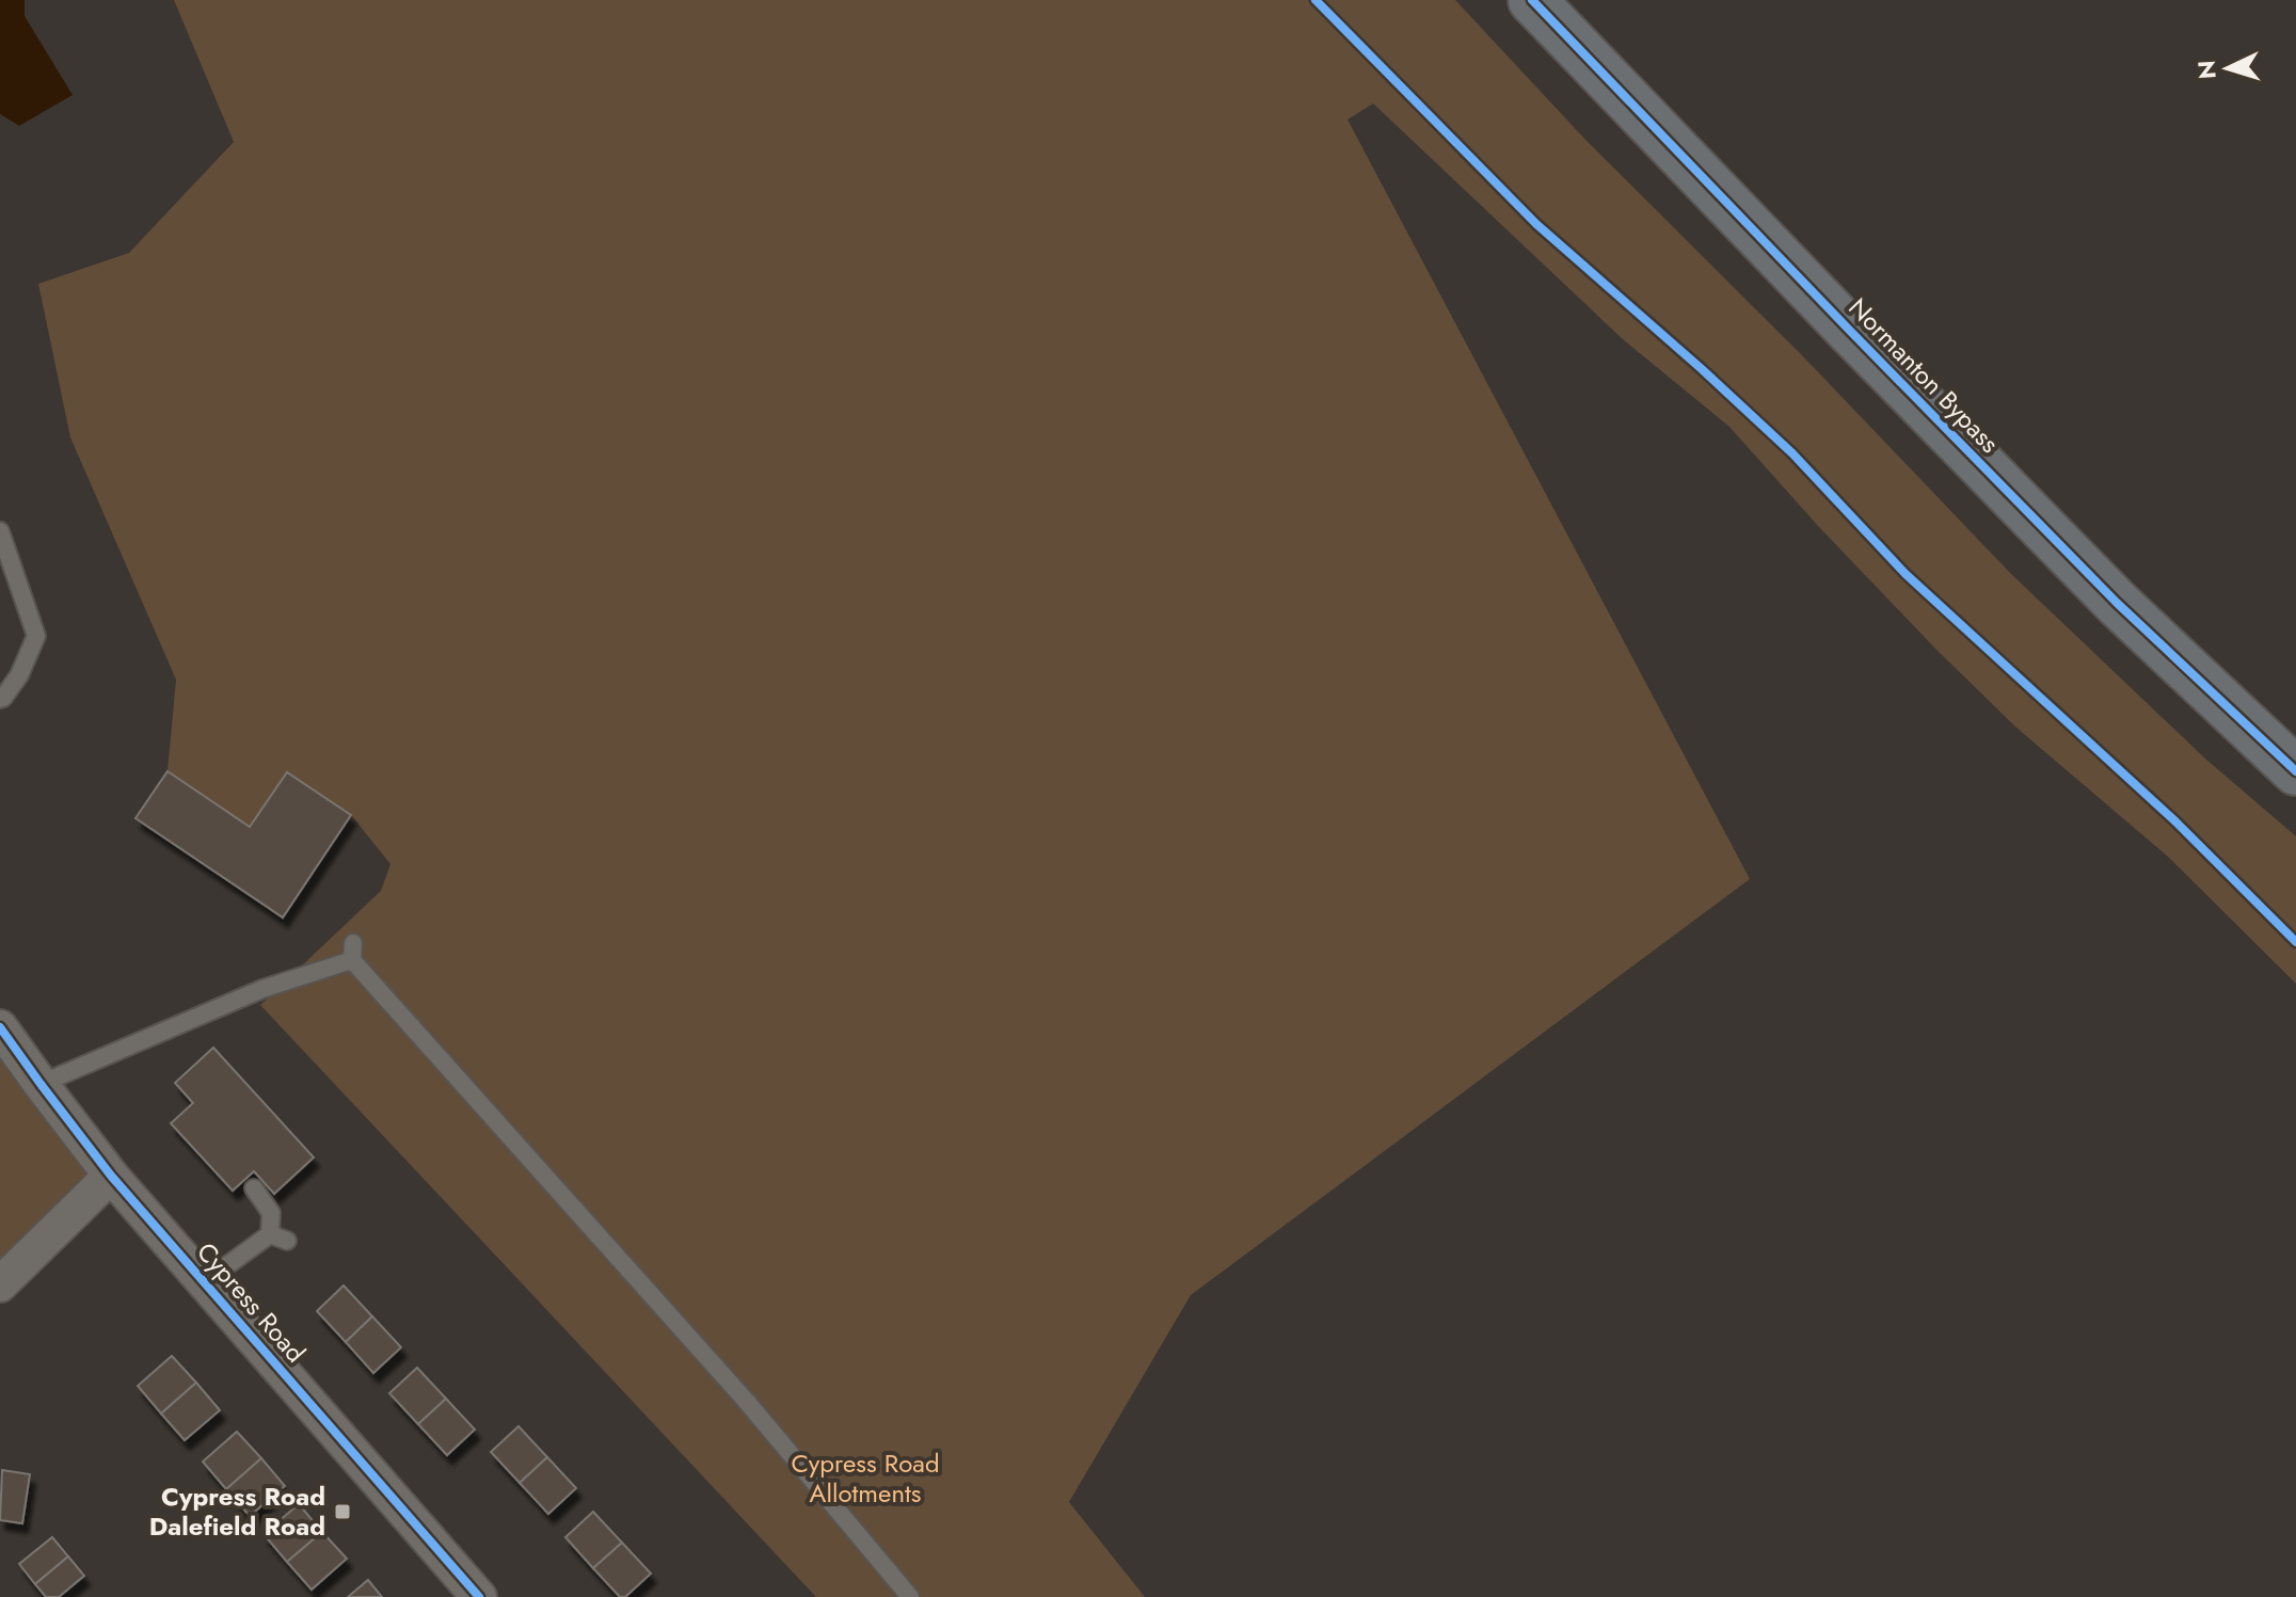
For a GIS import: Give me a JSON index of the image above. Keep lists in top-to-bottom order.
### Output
{
  "streets": {
    "main road": ["Normanton Bypass"],
    "street": ["Cypress Road"]
  },
  "parks": ["Cypress Road Allotments"],
  "places": {
    "transit": ["Cypress Road Dalefield Road"]
  },
  "north": "left"
}
